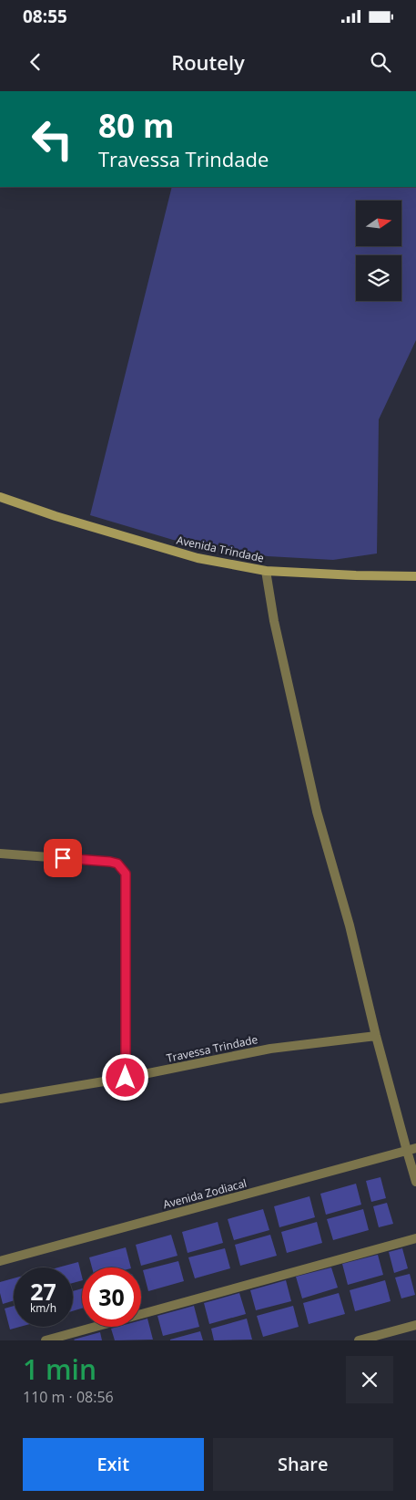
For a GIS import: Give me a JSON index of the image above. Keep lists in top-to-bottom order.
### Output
{
  "streets": {
    "main road": ["Avenida Trindade"],
    "street": ["Travessa Trindade", "Avenida Zodiacal"]
  },
  "north": "right",
  "page": {
    "status": "08:55",
    "header": "Routely",
    "turn": ["80 m", "Travessa Trindade"],
    "speed": "27 km/h",
    "limit": "30",
    "heading": ["1 min", "110 m · 08:56"],
    "buttons": ["Exit", "Share"]
  }
}
